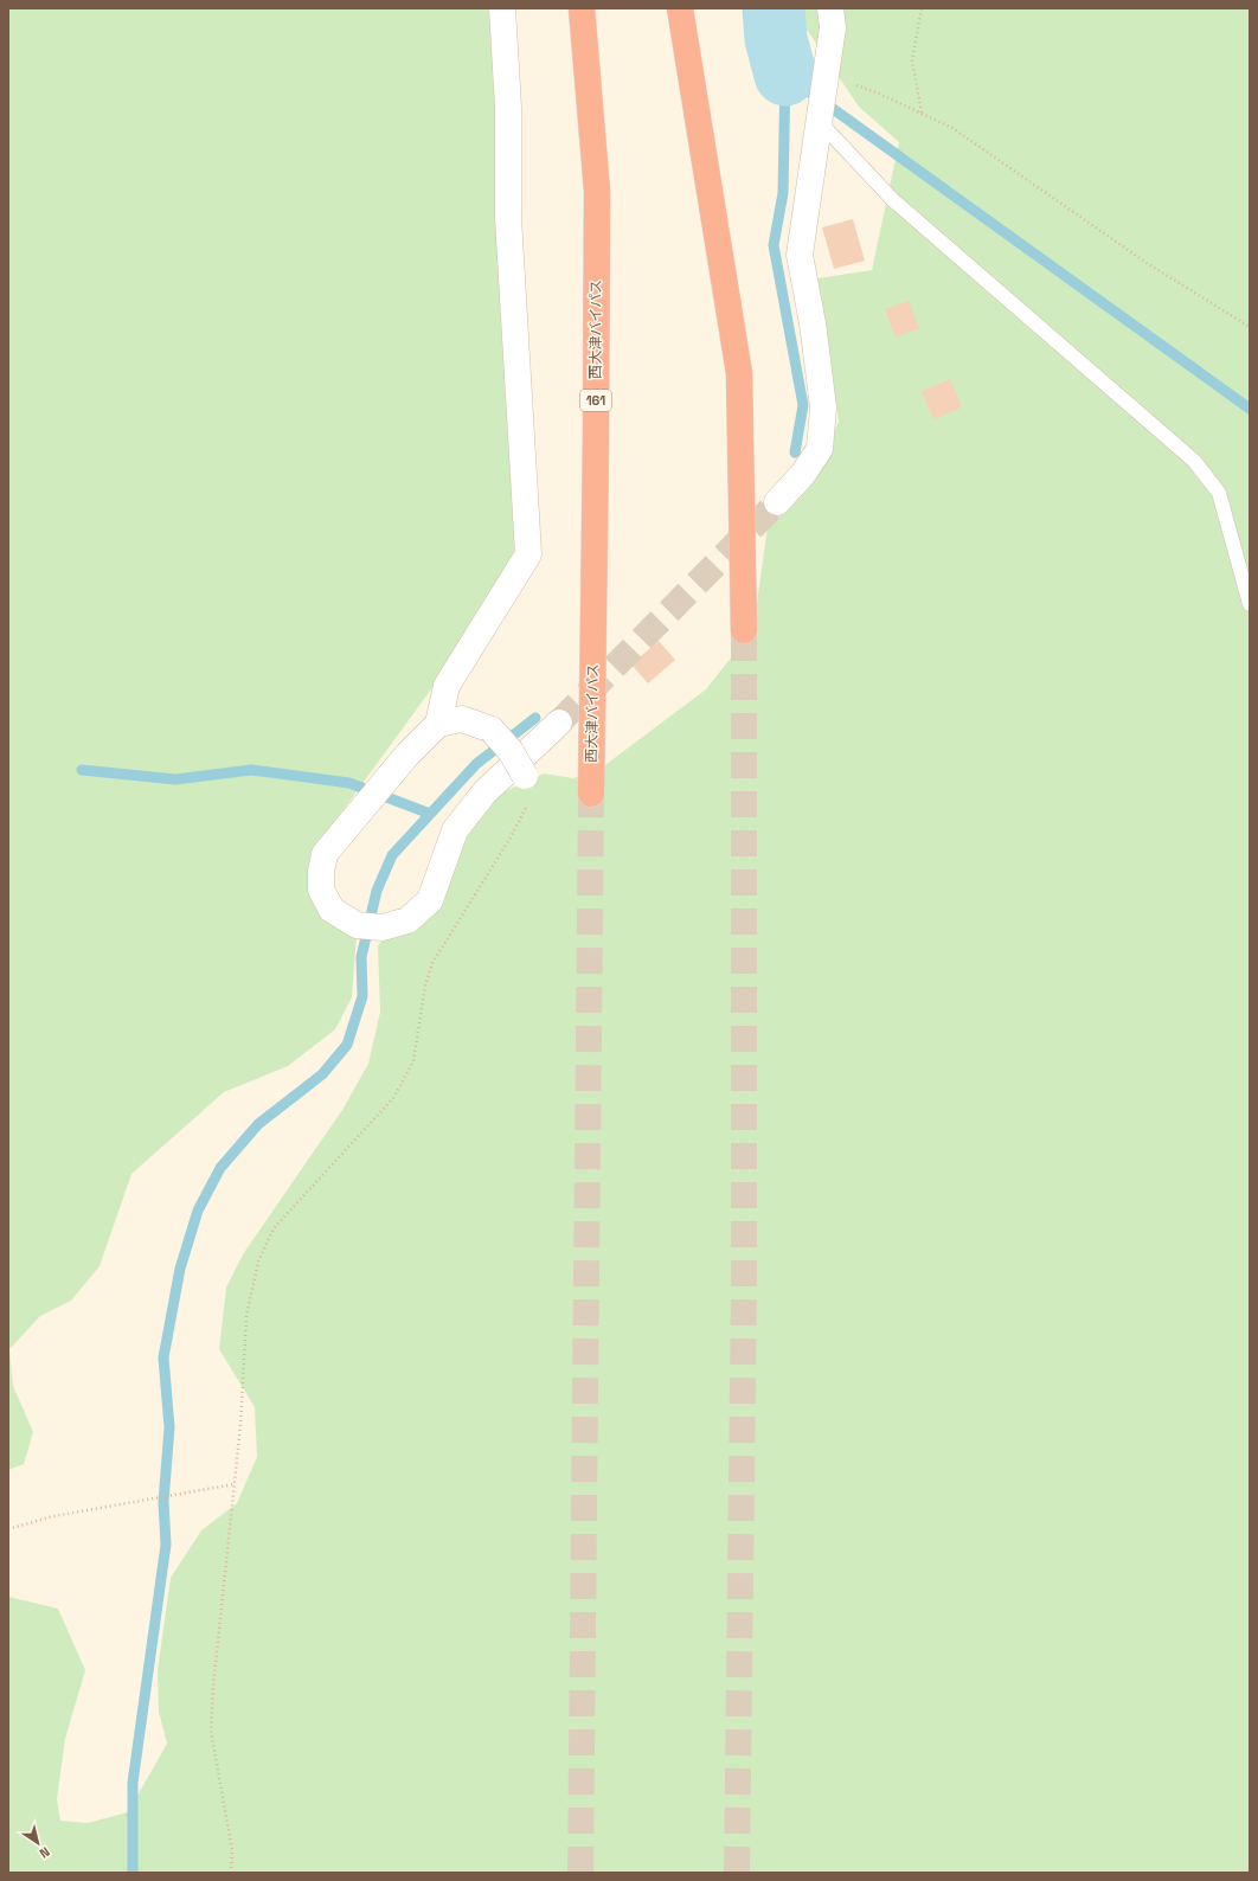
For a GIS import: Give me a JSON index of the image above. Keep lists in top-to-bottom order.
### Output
{
  "streets": {
    "highway": ["西大津バイパス", "161"]
  },
  "north": "bottom right"
}
